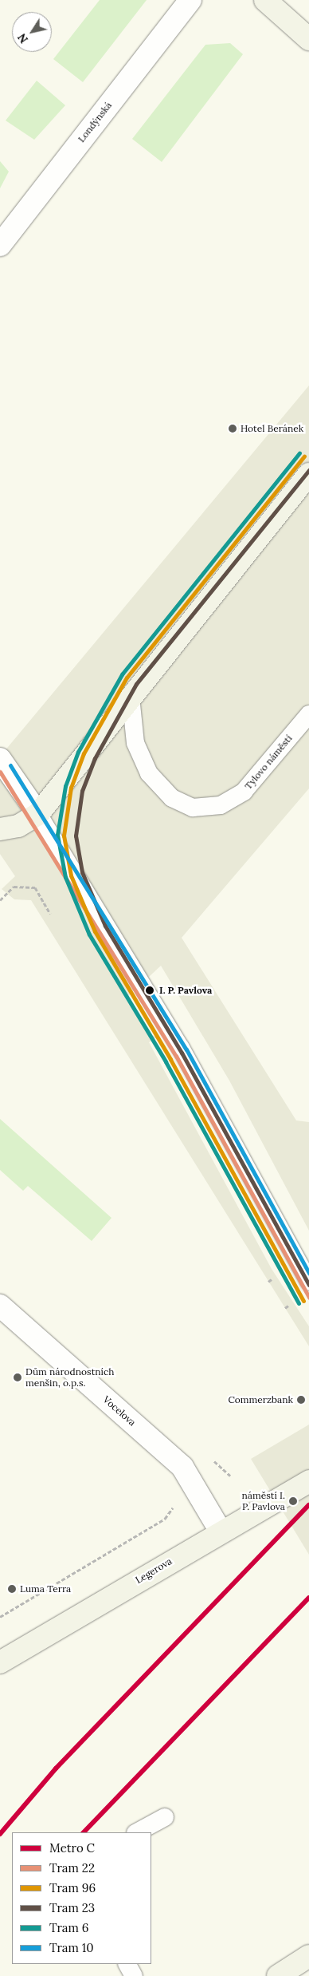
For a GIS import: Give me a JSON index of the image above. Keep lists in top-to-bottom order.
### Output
{
  "streets": {
    "street": ["Londýnská", "Vocelova", "Legerova"],
    "lane": ["Tylovo náměstí"]
  },
  "crossings": [
    ["Vocelova", "Legerova"]
  ],
  "places": [
    "Hotel Beránek",
    "I. P. Pavlova",
    "Dům národnostních menšin, o.p.s.",
    "Commerzbank",
    "náměstí I. P. Pavlova",
    "Luma Terra"
  ],
  "lines": [
    "tram line 6",
    "tram line 96",
    "tram line 23",
    "tram line 10",
    "tram line 22",
    "metro line C"
  ],
  "legend": [
    "Metro C",
    "Tram 22",
    "Tram 96",
    "Tram 23",
    "Tram 6",
    "Tram 10"
  ],
  "north": "bottom left"
}
